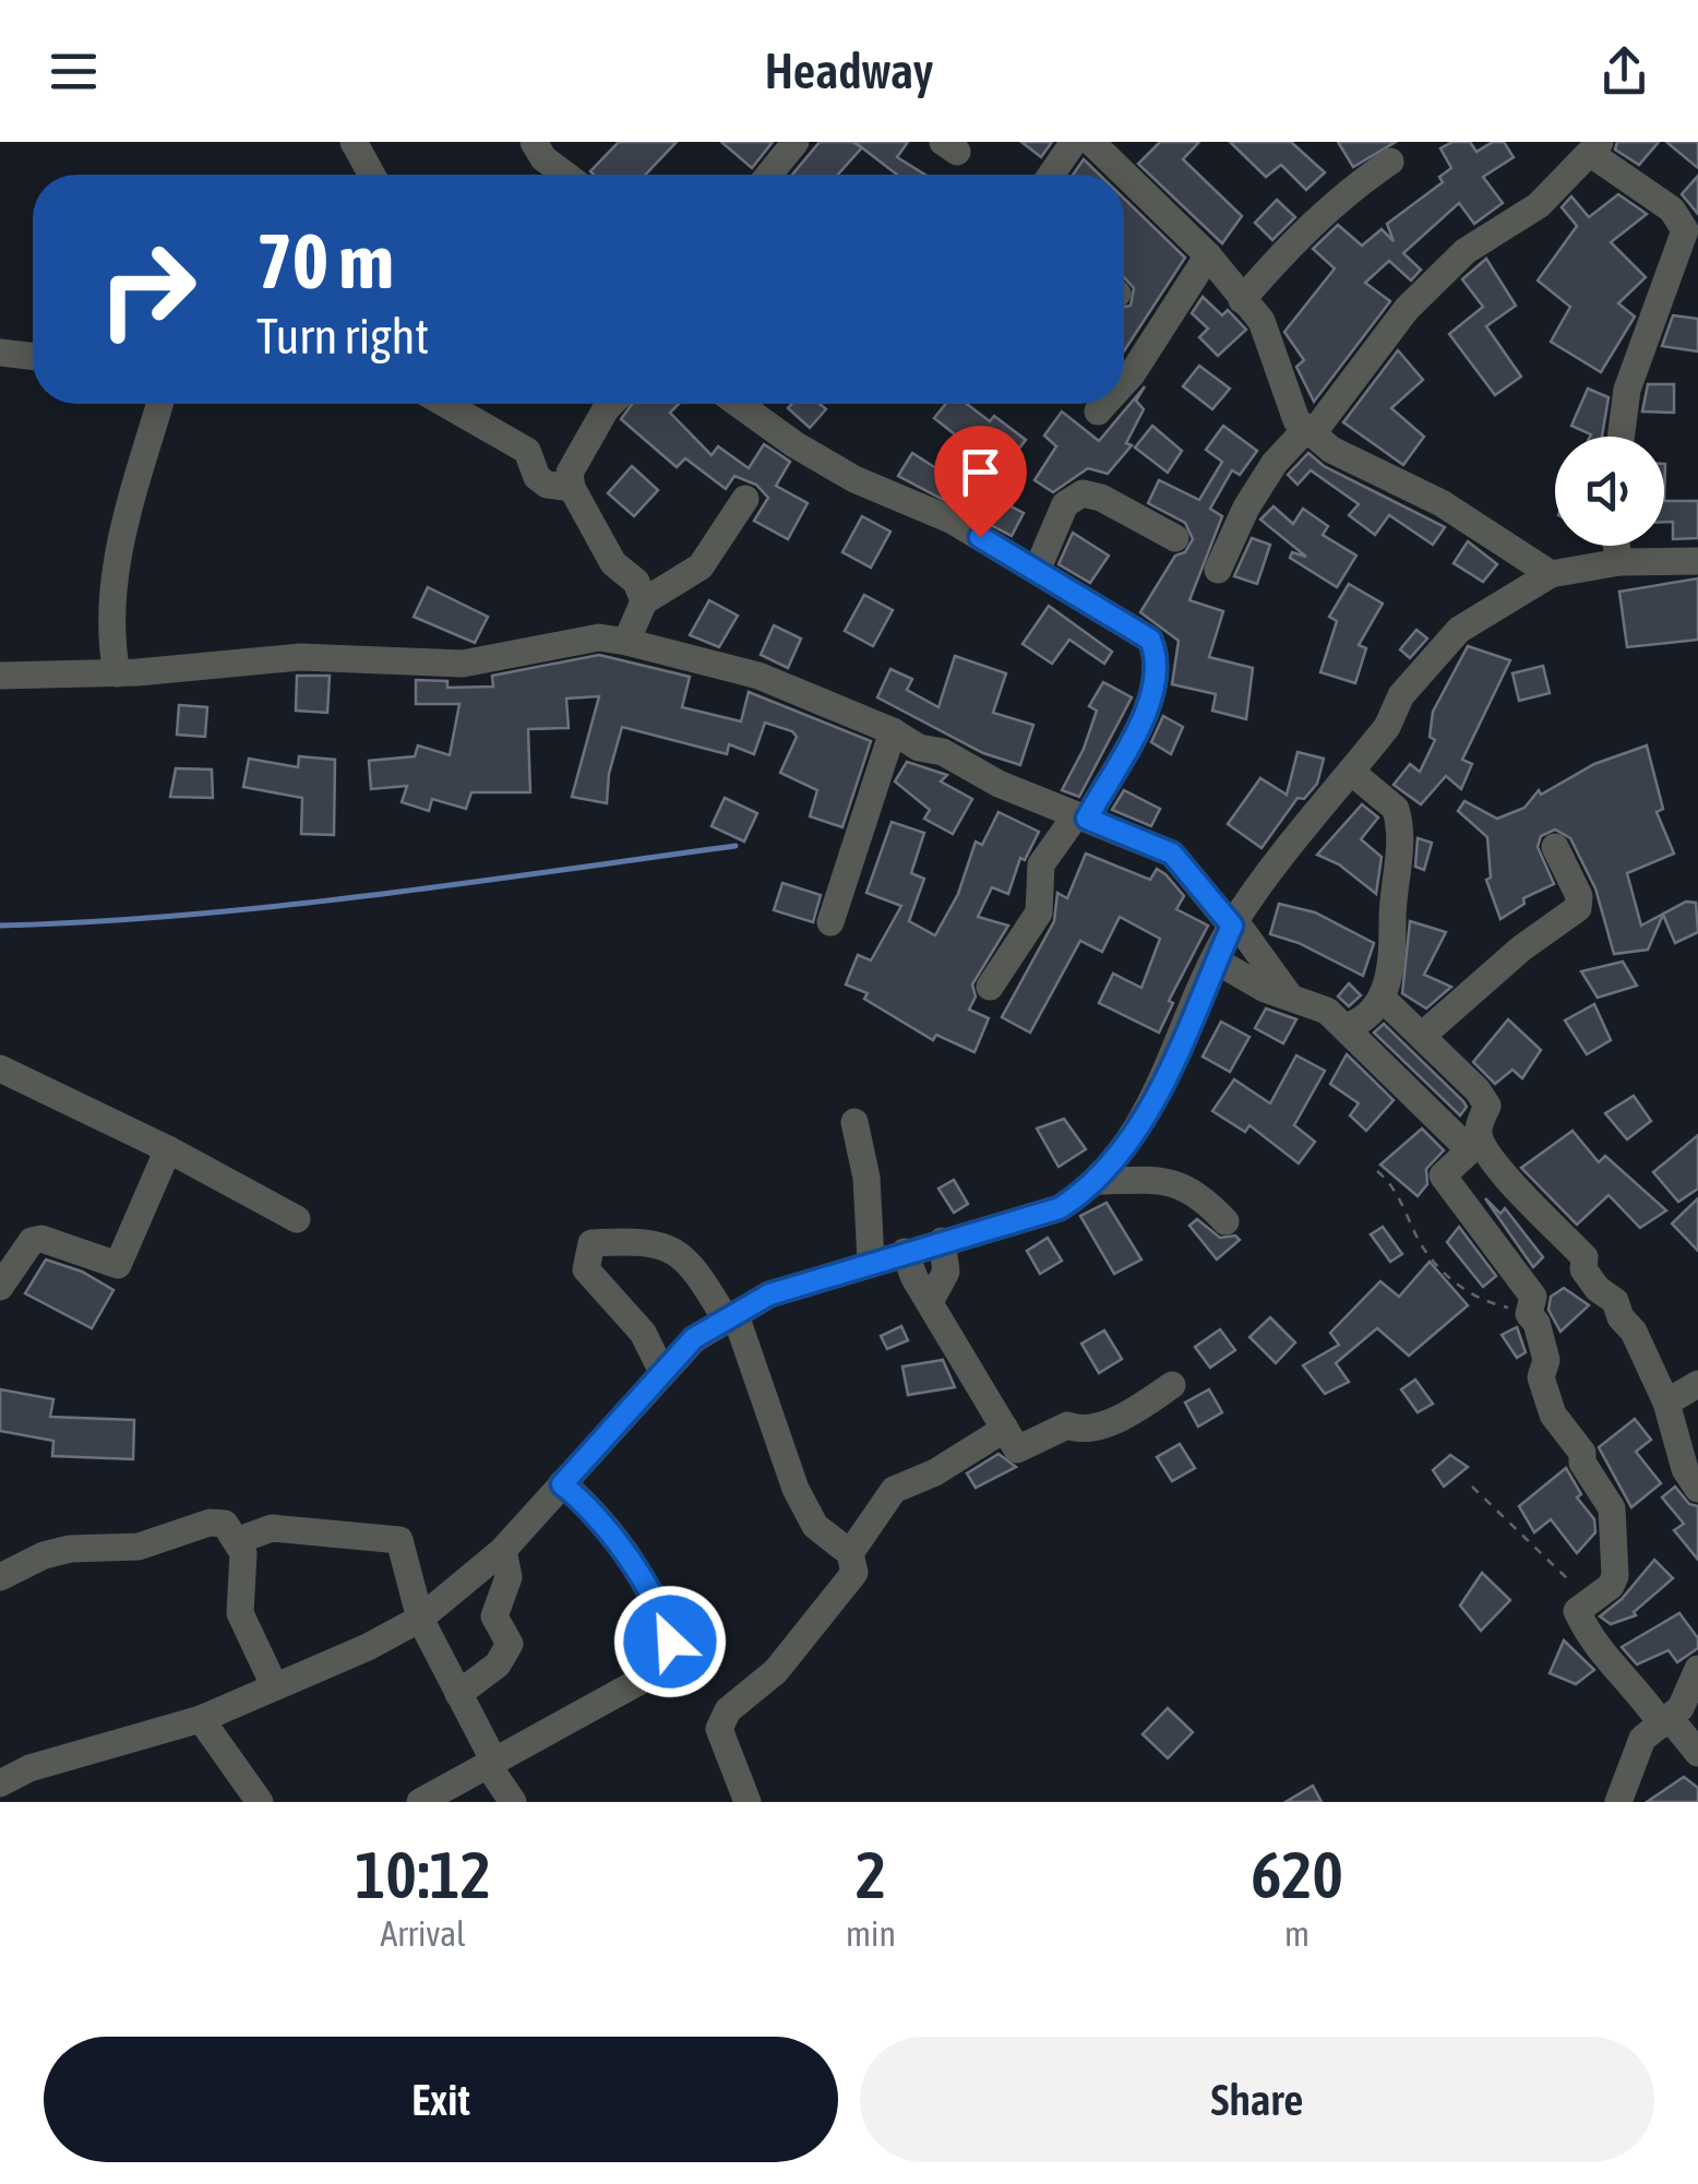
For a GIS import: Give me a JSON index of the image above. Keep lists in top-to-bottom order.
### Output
{
  "page": {
    "header": "Headway",
    "turn": ["70 m", "Turn right"],
    "eta": [
      "10:12",
      "Arrival",
      "2",
      "min",
      "620",
      "m"
    ],
    "buttons": ["Exit", "Share"]
  }
}
